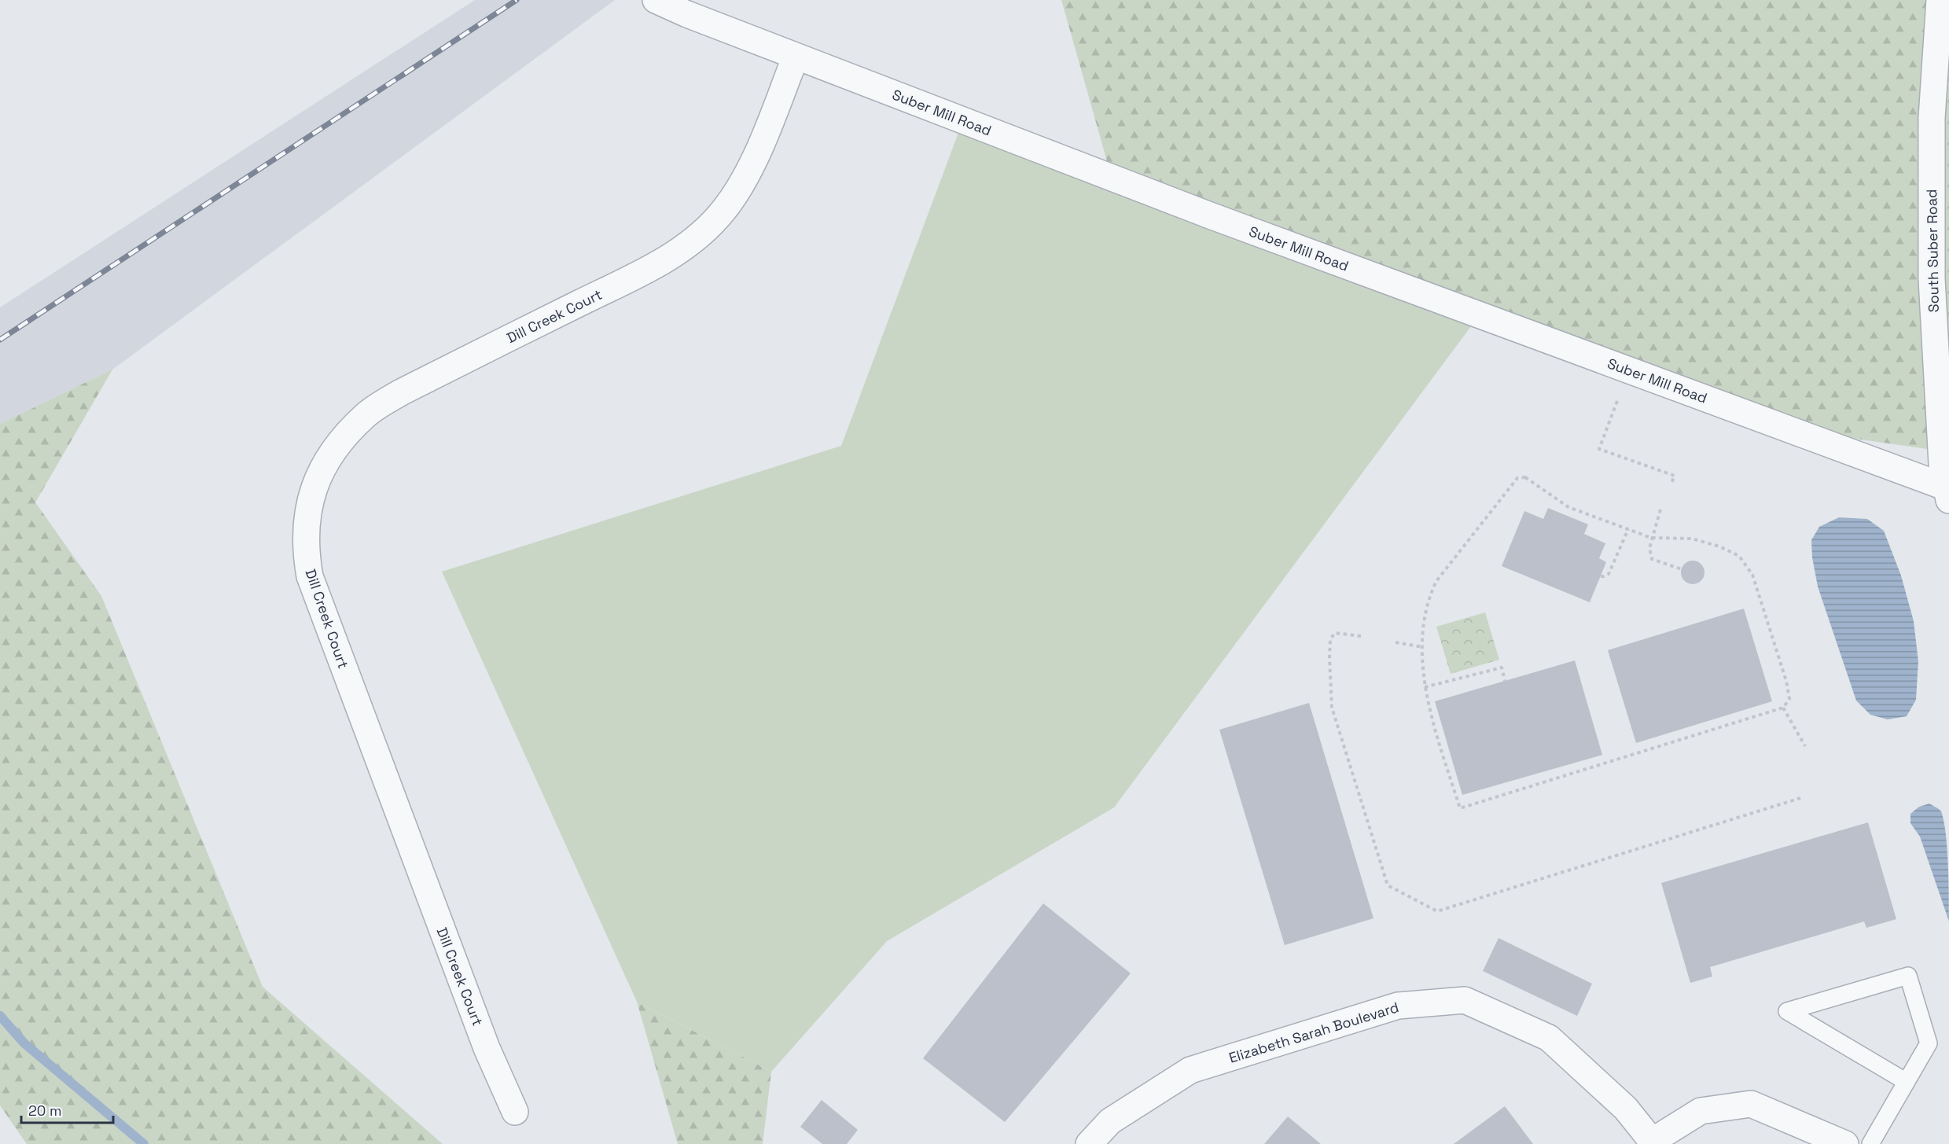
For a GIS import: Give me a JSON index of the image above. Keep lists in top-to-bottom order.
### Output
{
  "streets": {
    "street": [
      "Suber Mill Road",
      "South Suber Road",
      "Dill Creek Court",
      "Elizabeth Sarah Boulevard"
    ]
  },
  "crossings": [
    ["Suber Mill Road", "South Suber Road"],
    ["Suber Mill Road", "Dill Creek Court"]
  ],
  "scale_bar": "20 m"
}
